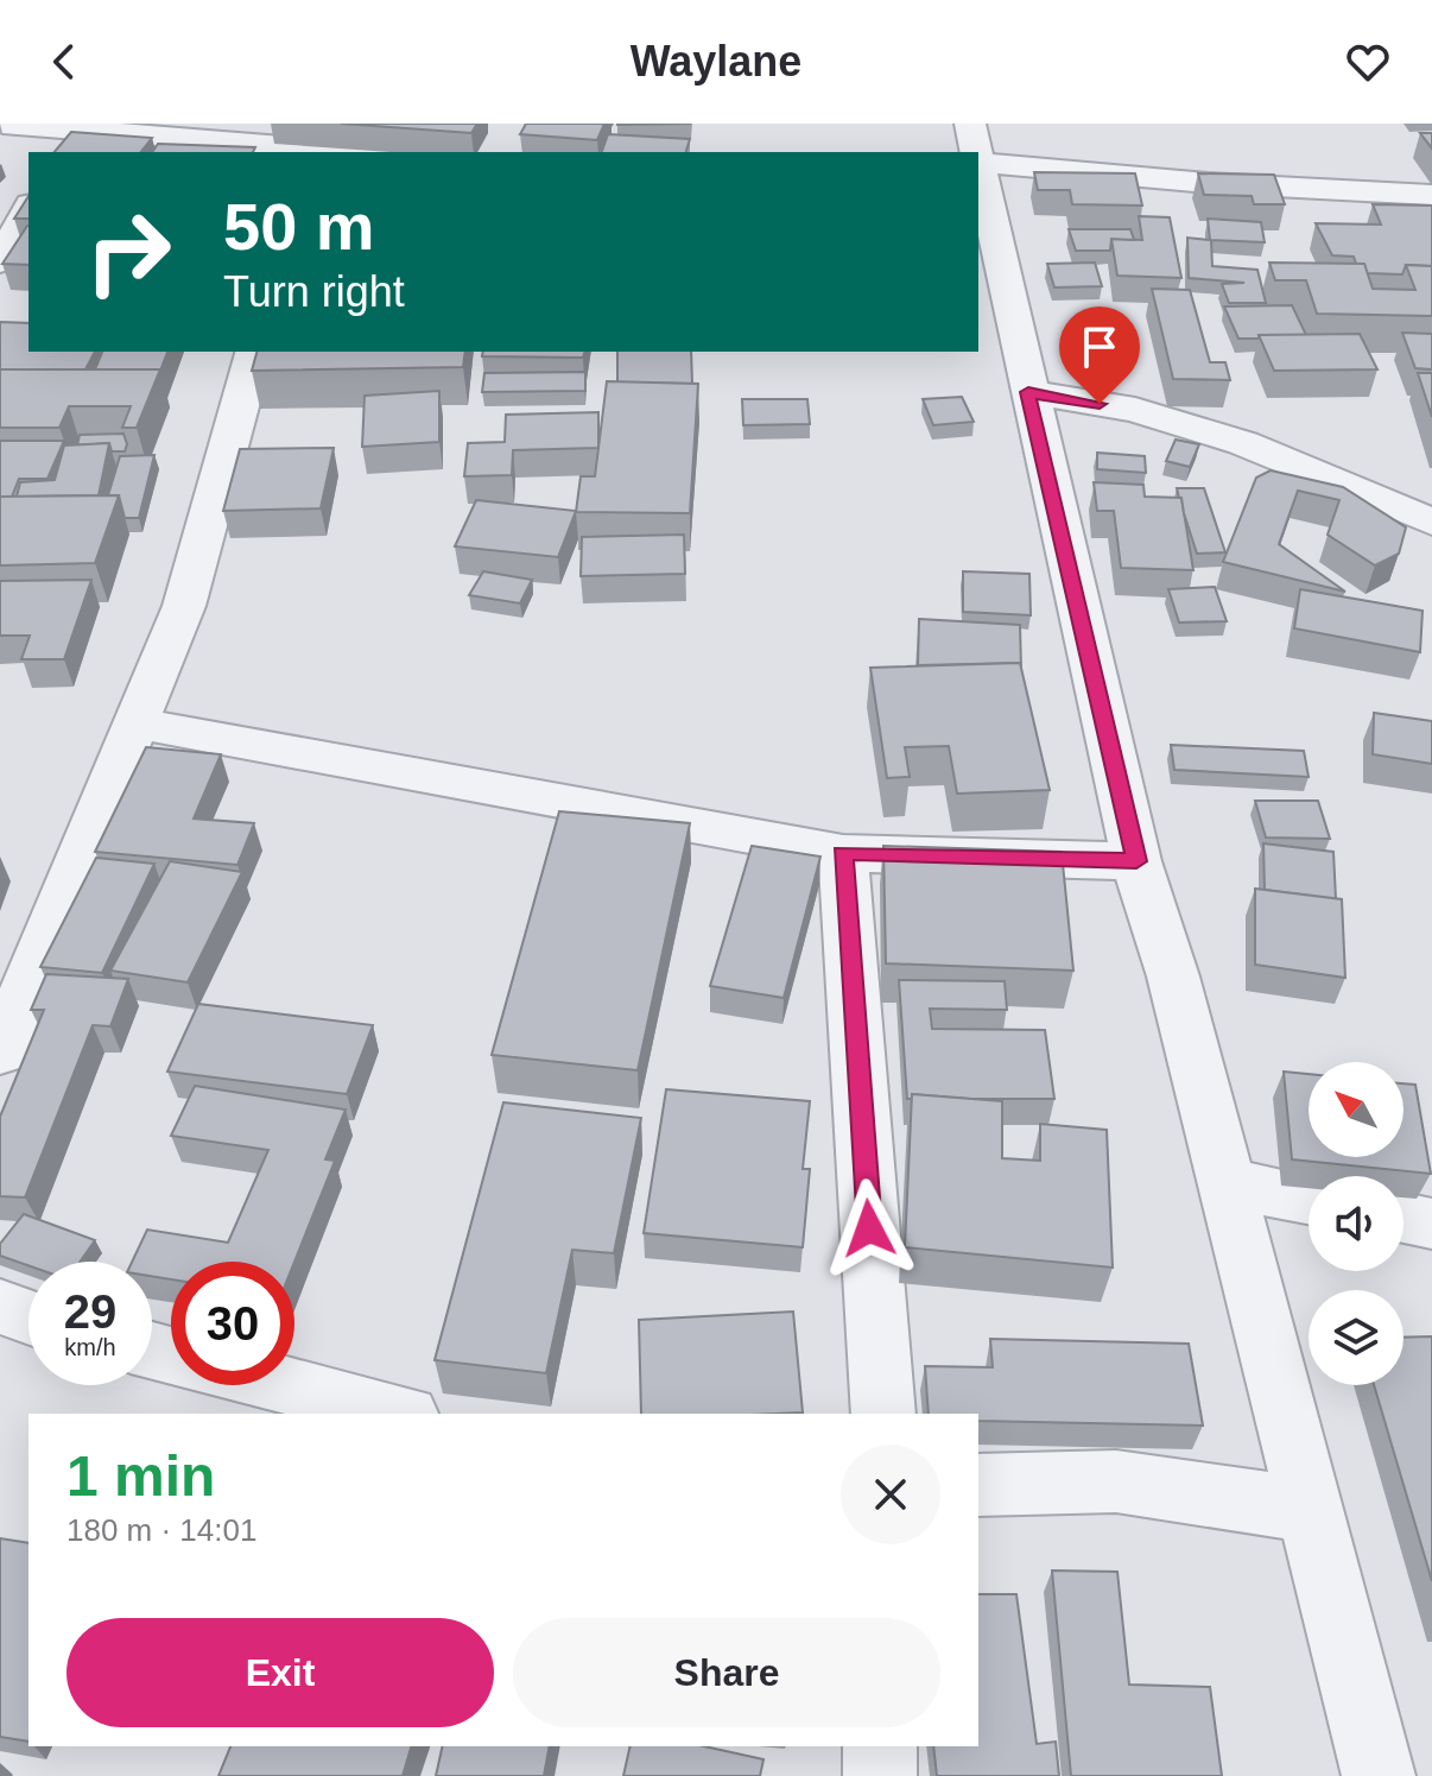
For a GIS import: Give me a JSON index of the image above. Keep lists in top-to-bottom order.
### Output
{
  "north": "top left",
  "page": {
    "header": "Waylane",
    "turn": ["50 m", "Turn right"],
    "speed": "29 km/h",
    "limit": "30",
    "heading": ["1 min", "180 m · 14:01"],
    "buttons": ["Exit", "Share"]
  }
}
